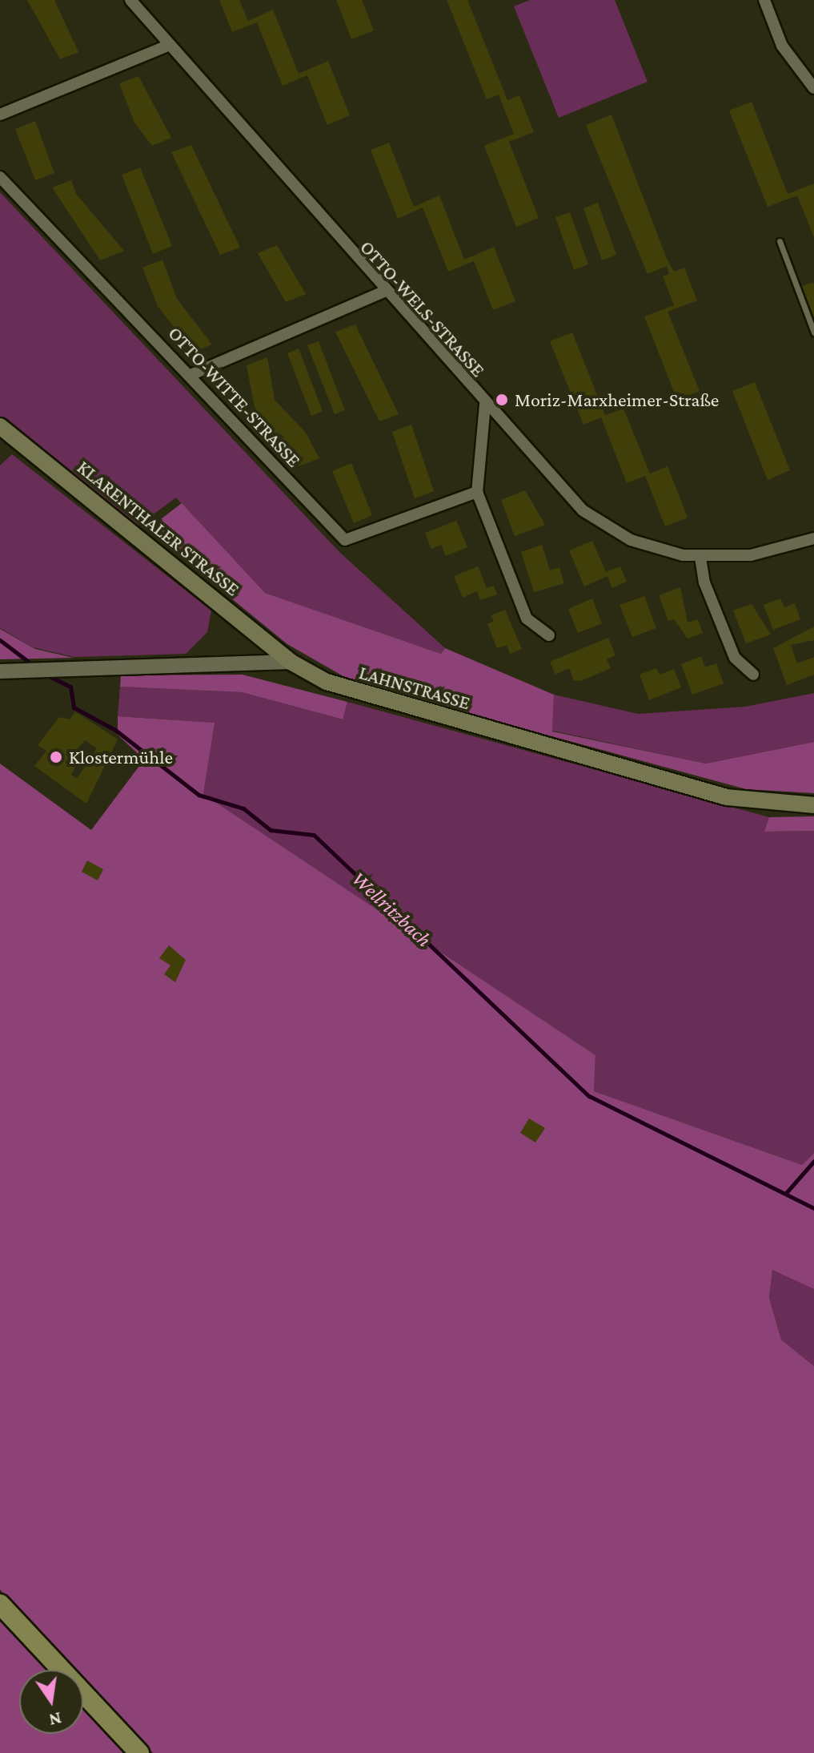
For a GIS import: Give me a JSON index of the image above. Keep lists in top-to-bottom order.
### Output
{
  "streets": {
    "main road": ["KLARENTHALER STRASSE", "LAHNSTRASSE"],
    "street": ["OTTO-WELS-STRASSE", "OTTO-WITTE-STRASSE"]
  },
  "crossings": [
    ["KLARENTHALER STRASSE", "LAHNSTRASSE"]
  ],
  "water": ["Wellritzbach"],
  "places": ["Moriz-Marxheimer-Straße", "Klostermühle"],
  "north": "bottom"
}
